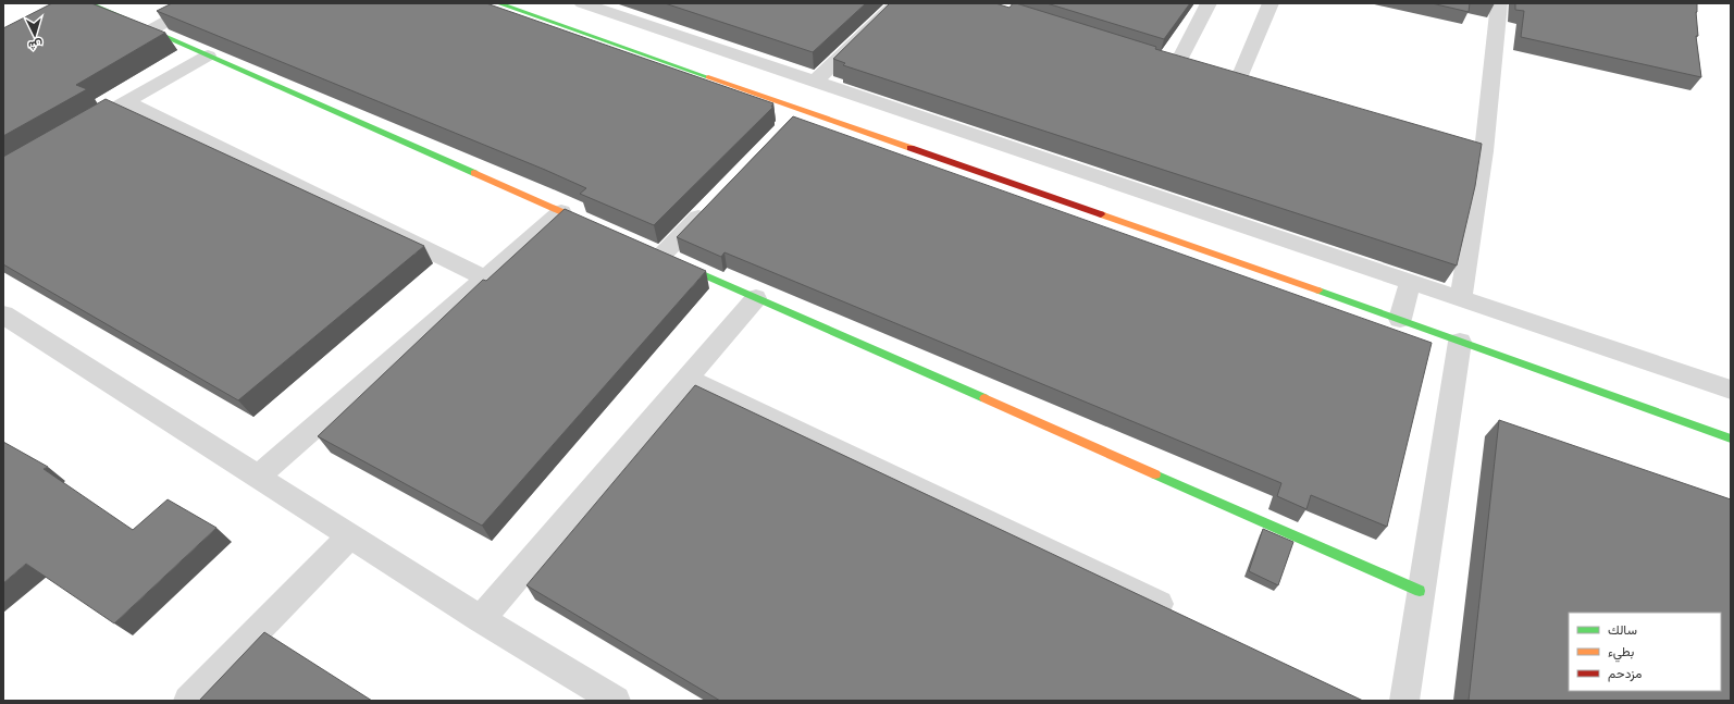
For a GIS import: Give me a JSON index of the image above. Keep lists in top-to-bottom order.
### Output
{
  "legend": ["سالك", "بطيء", "مزدحم"],
  "north": "bottom"
}
